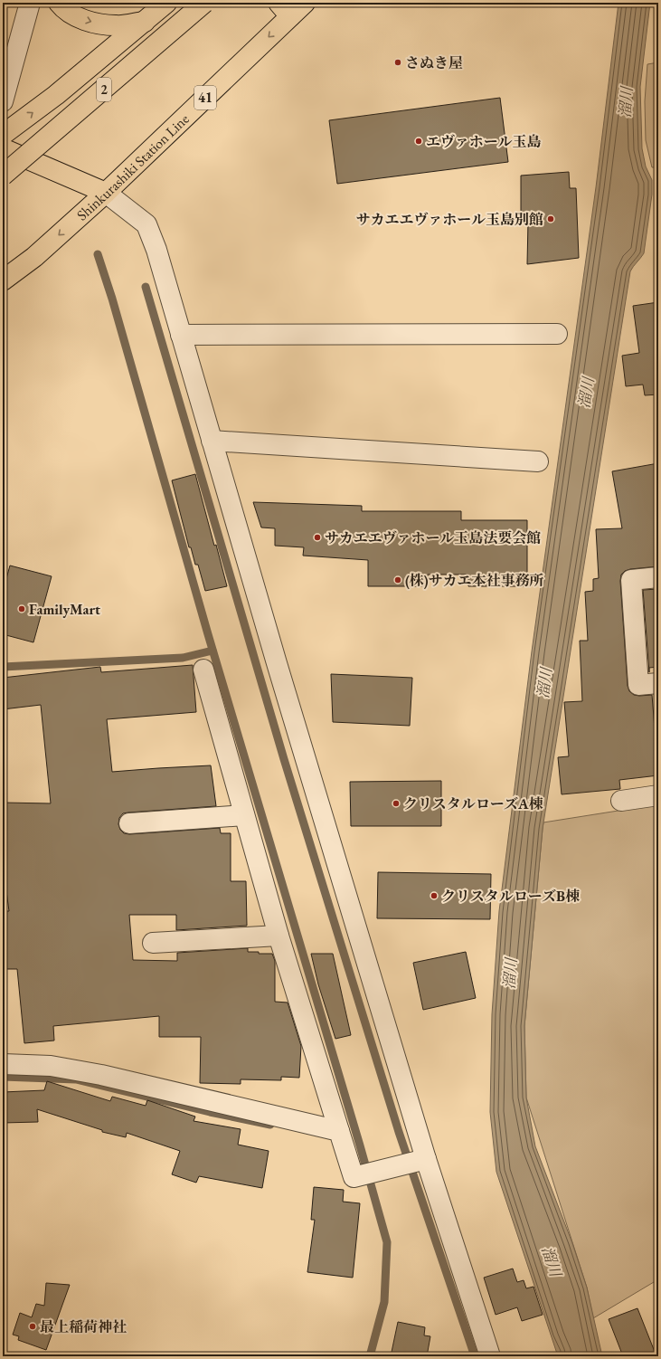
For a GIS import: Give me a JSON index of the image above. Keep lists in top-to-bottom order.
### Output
{
  "streets": {
    "main road": ["2", "41", "Shinkurashiki Station Line"]
  },
  "water": ["溜川"],
  "places": [
    "さぬき屋",
    "エヴァホール玉島",
    "サカエエヴァホール玉島別館",
    "サカエエヴァホール玉島法要会館",
    "(株)サカエ本社事務所",
    "FamilyMart",
    "クリスタルローズA棟",
    "クリスタルローズB棟",
    "最上稲荷神社"
  ]
}
